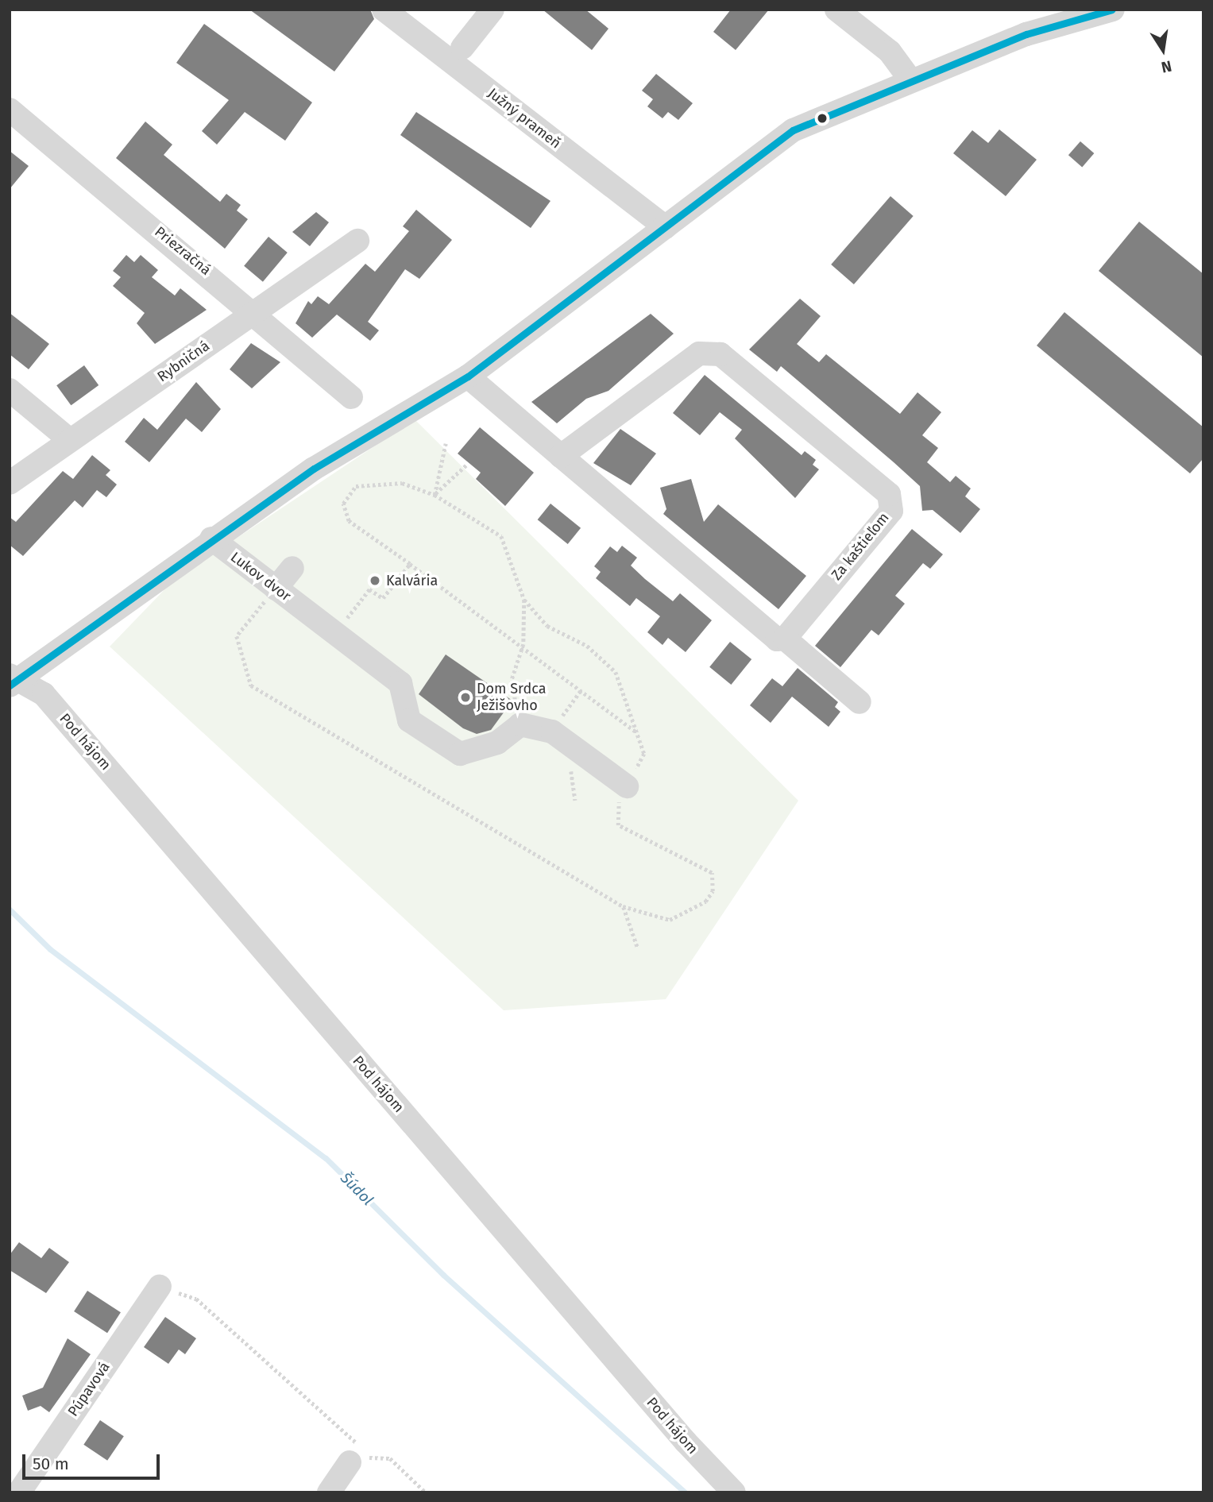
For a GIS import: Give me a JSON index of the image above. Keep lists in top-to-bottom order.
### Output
{
  "streets": {
    "street": [
      "Južný prameň",
      "Priezračná",
      "Rybničná",
      "Za kaštieľom",
      "Lukov dvor",
      "Pod hájom",
      "Púpavová"
    ]
  },
  "crossings": [
    ["Priezračná", "Rybničná"]
  ],
  "water": ["Šúdol"],
  "places": ["Kalvária", "Dom Srdca Ježišovho"],
  "scale_bar": "50 m",
  "north": "bottom"
}
